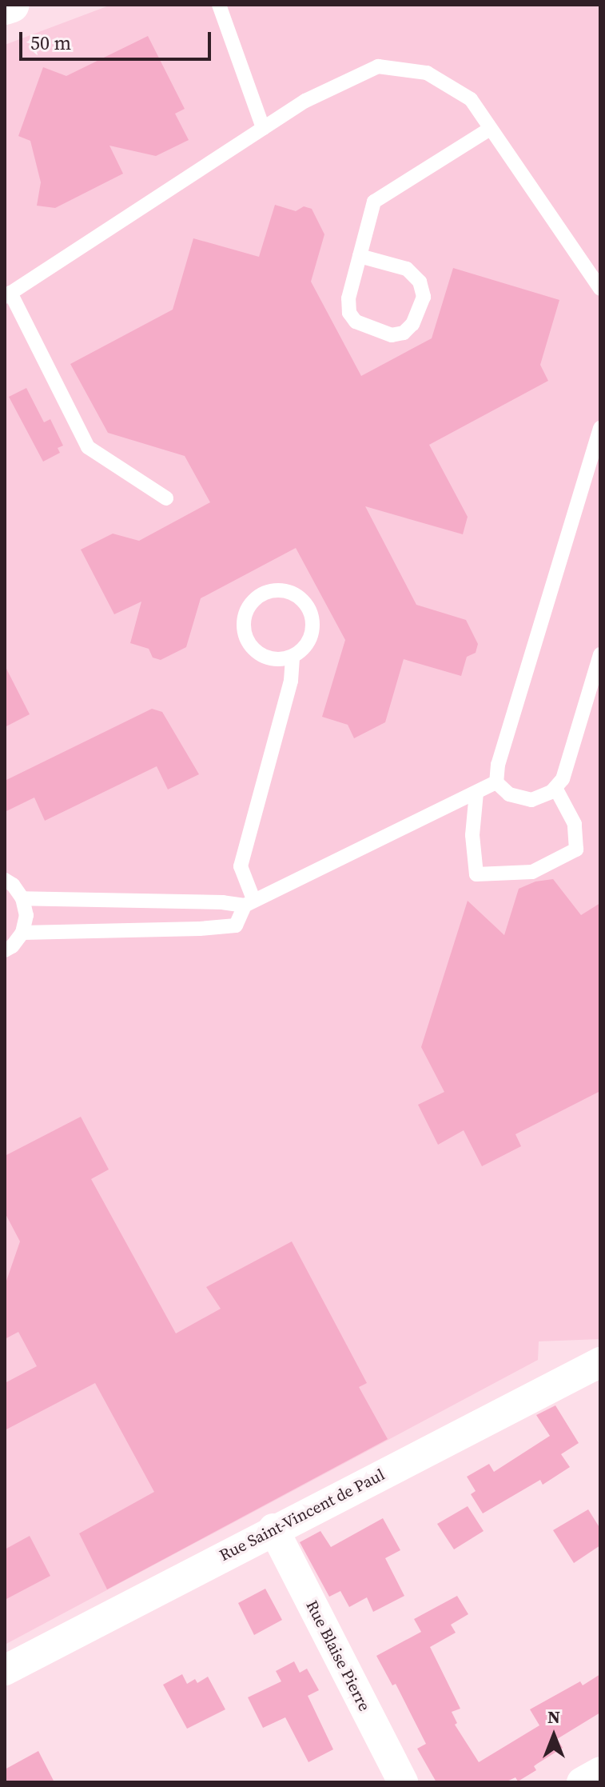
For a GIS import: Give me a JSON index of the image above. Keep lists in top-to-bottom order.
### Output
{
  "streets": {
    "street": ["Rue Saint-Vincent de Paul", "Rue Blaise Pierre"]
  },
  "crossings": [
    ["Rue Saint-Vincent de Paul", "Rue Blaise Pierre"]
  ],
  "scale_bar": "50 m",
  "north": "top"
}
